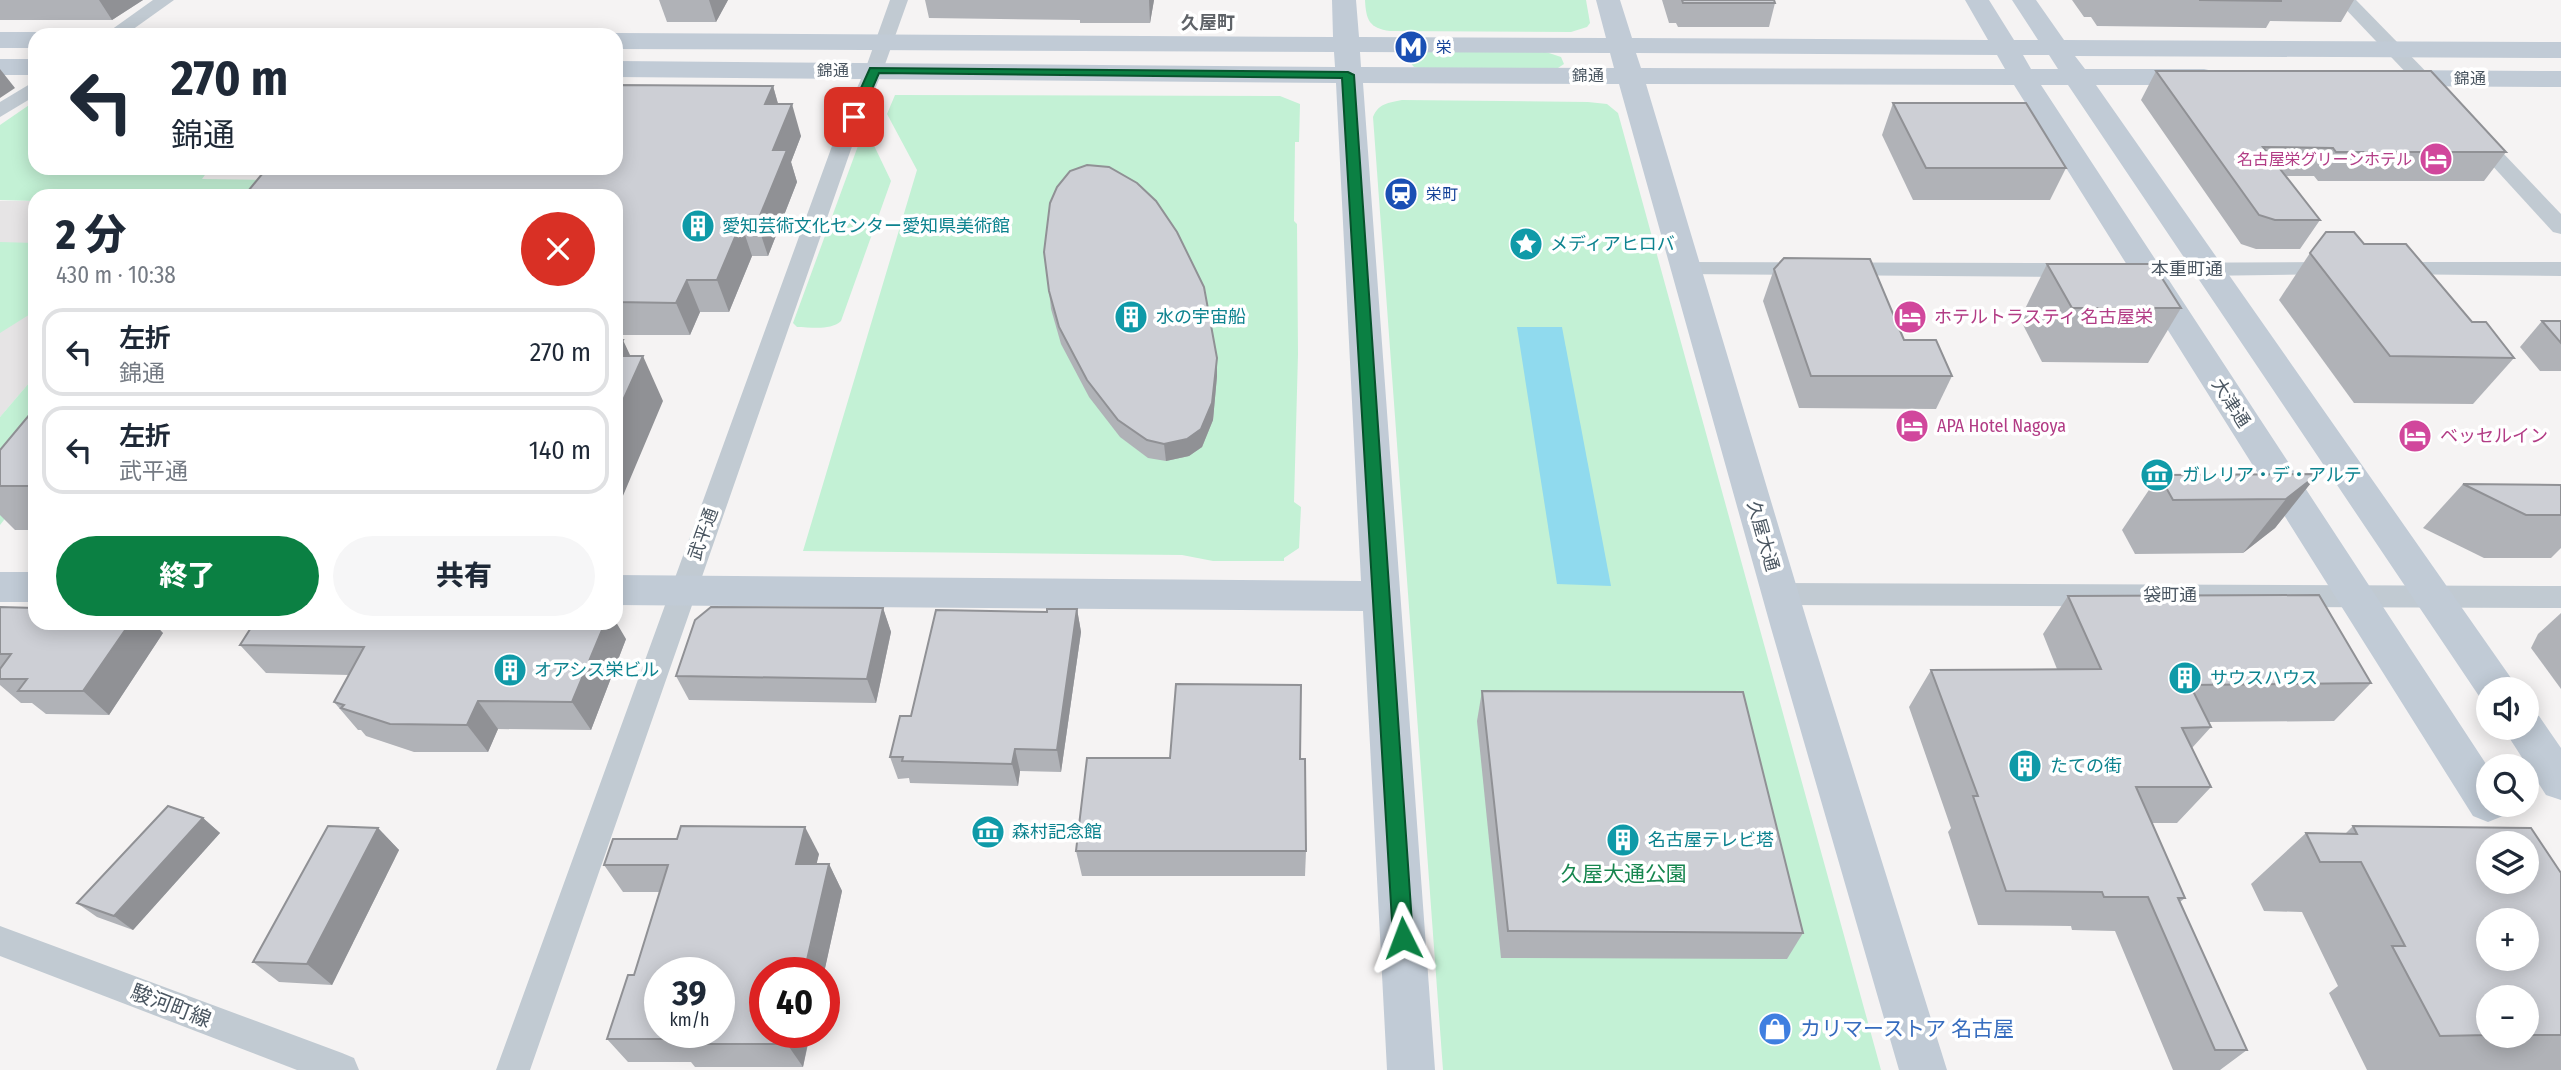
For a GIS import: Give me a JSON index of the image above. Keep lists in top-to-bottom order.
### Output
{
  "streets": {
    "street": [
      "錦通",
      "本重町通",
      "大津通",
      "武平通",
      "久屋大通",
      "袋町通",
      "駿河町線"
    ]
  },
  "crossings": [
    ["錦通", "大津通"],
    ["錦通", "武平通"],
    ["錦通", "久屋大通"],
    ["本重町通", "大津通"],
    ["本重町通", "久屋大通"],
    ["大津通", "袋町通"],
    ["久屋大通", "袋町通"]
  ],
  "districts": ["久屋町"],
  "parks": ["久屋大通公園"],
  "places": {
    "metro station": ["栄"],
    "hotel": [
      "名古屋栄グリーンホテル",
      "ホテルトラスティ 名古屋栄",
      "APA Hotel Nagoya",
      "ベッセルイン"
    ],
    "station": ["栄町"],
    "building": [
      "愛知芸術文化センター愛知県美術館",
      "水の宇宙船",
      "オアシス栄ビル",
      "サウスハウス",
      "たての街",
      "名古屋テレビ塔"
    ],
    "place": ["メディアヒロバ"],
    "museum": ["ガレリア・デ・アルテ", "森村記念館"],
    "shop": ["カリマーストア 名古屋"]
  },
  "page": {
    "turn": ["270 m", "錦通"],
    "heading": ["2 分", "430 m · 10:38"],
    "list": [
      {
        "name": "左折",
        "note": "錦通",
        "value": "270 m"
      },
      {
        "name": "左折",
        "note": "武平通",
        "value": "140 m"
      }
    ],
    "buttons": ["終了", "共有"],
    "map_buttons": ["+", "−"],
    "speed": "39 km/h",
    "limit": "40"
  }
}
